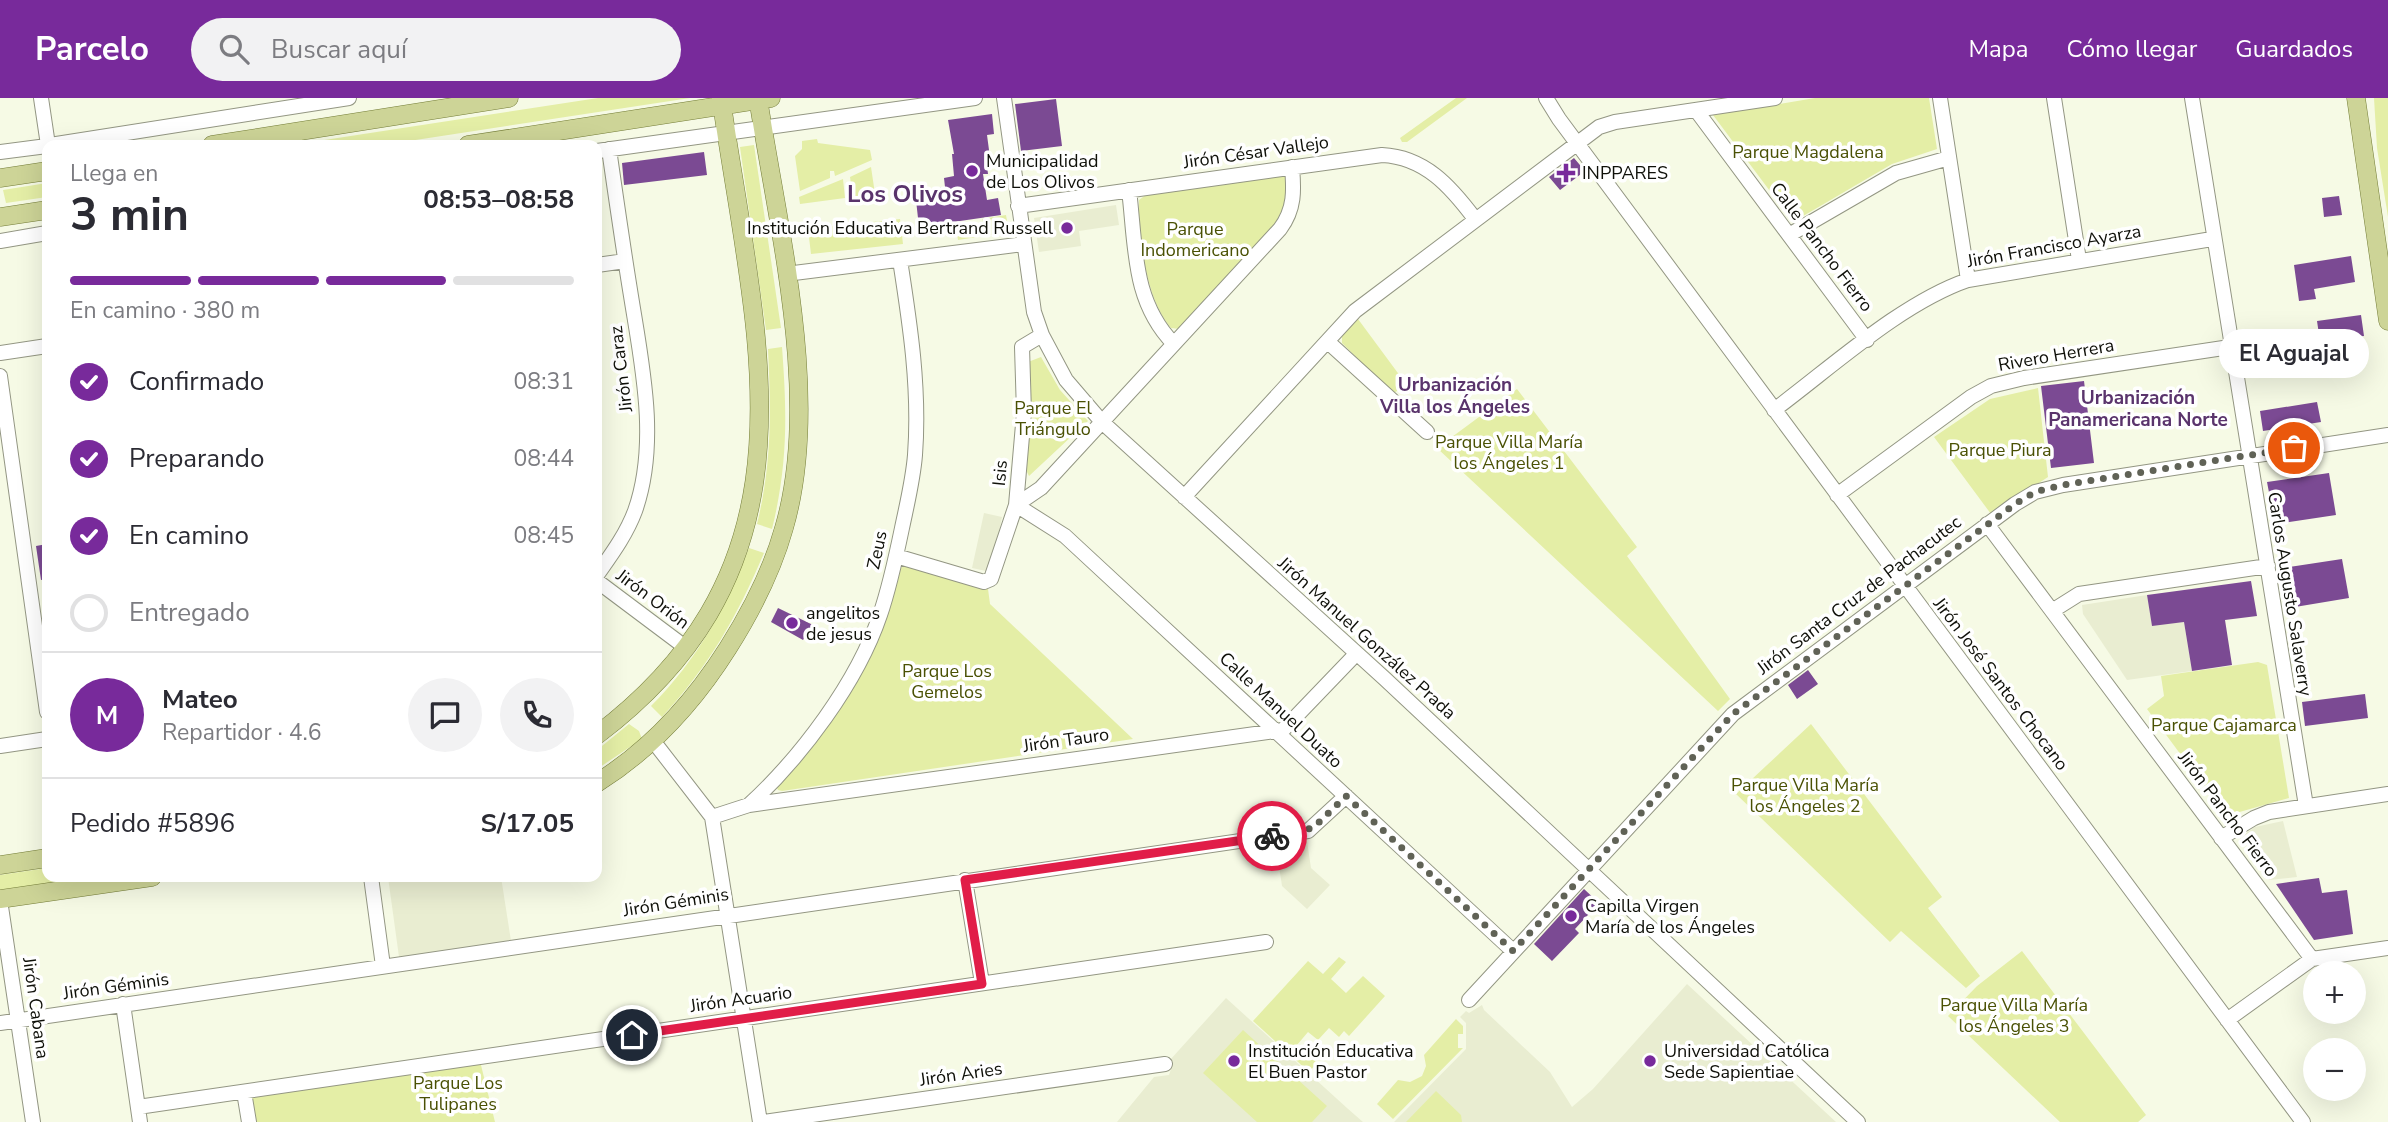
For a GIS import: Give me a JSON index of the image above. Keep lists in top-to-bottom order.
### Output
{
  "streets": {
    "street": [
      "Jirón César Vallejo",
      "Jirón Francisco Ayarza",
      "Calle Pancho Fierro",
      "Rivero Herrera",
      "Jirón Caraz",
      "Isis",
      "Zeus",
      "Carlos Augusto Salaverry",
      "Jirón Santa Cruz de Pachacutec",
      "Jirón Orión",
      "Jirón Manuel González Prada",
      "Jirón José Santos Chocano",
      "Calle Manuel Duato",
      "Jirón Tauro",
      "Jirón Pancho Fierro",
      "Jirón Géminis",
      "Jirón Acuario",
      "Jirón Cabana",
      "Jirón Aries"
    ]
  },
  "crossings": [
    ["Jirón César Vallejo", "Jirón Manuel González Prada"],
    ["Jirón Francisco Ayarza", "Calle Pancho Fierro"],
    ["Jirón Francisco Ayarza", "Carlos Augusto Salaverry"],
    ["Jirón Francisco Ayarza", "Jirón José Santos Chocano"],
    ["Rivero Herrera", "Carlos Augusto Salaverry"],
    ["Rivero Herrera", "Jirón José Santos Chocano"],
    ["Isis", "Zeus"],
    ["Isis", "Jirón Manuel González Prada"],
    ["Isis", "Calle Manuel Duato"],
    ["Zeus", "Jirón Tauro"],
    ["Carlos Augusto Salaverry", "Jirón Santa Cruz de Pachacutec"],
    ["Jirón Santa Cruz de Pachacutec", "Jirón Manuel González Prada"],
    ["Jirón Santa Cruz de Pachacutec", "Jirón José Santos Chocano"],
    ["Jirón Santa Cruz de Pachacutec", "Calle Manuel Duato"],
    ["Jirón Santa Cruz de Pachacutec", "Jirón Pancho Fierro"],
    ["Calle Manuel Duato", "Jirón Tauro"],
    ["Calle Manuel Duato", "Jirón Géminis"],
    ["Jirón Géminis", "Jirón Cabana"]
  ],
  "districts": ["Los Olivos", "Urbanización Villa los Ángeles", "Urbanización Panamericana Norte"],
  "parks": [
    "Parque Magdalena",
    "Parque Indomericano",
    "Parque El Triángulo",
    "Parque Villa María los Ángeles 1",
    "Parque Piura",
    "Parque Los Gemelos",
    "Parque Cajamarca",
    "Parque Villa María los Ángeles 2",
    "Parque Villa María los Ángeles 3",
    "Parque Los Tulipanes"
  ],
  "places": {
    "other": [
      "Municipalidad de Los Olivos",
      "Institución Educativa Bertrand Russell",
      "El Aguajal",
      "angelitos de jesus",
      "Capilla Virgen María de los Ángeles",
      "Institución Educativa El Buen Pastor",
      "Universidad Católica Sede Sapientiae"
    ],
    "health": ["INPPARES"]
  },
  "page": {
    "header": "Parcelo",
    "search": "Buscar aquí",
    "nav": ["Mapa", "Cómo llegar", "Guardados"],
    "heading": ["3 min", "Llega en", "08:53–08:58"],
    "panel": [
      "Mateo",
      "Repartidor · 4.6",
      "Pedido #5896",
      "S/17.05"
    ],
    "bar": "En camino · 380 m",
    "bubble": "El Aguajal",
    "list": [
      ["Confirmado", "08:31"],
      ["Preparando", "08:44"],
      ["En camino", "08:45"],
      "Entregado"
    ],
    "round": "M",
    "map_buttons": ["+", "−"]
  }
}
